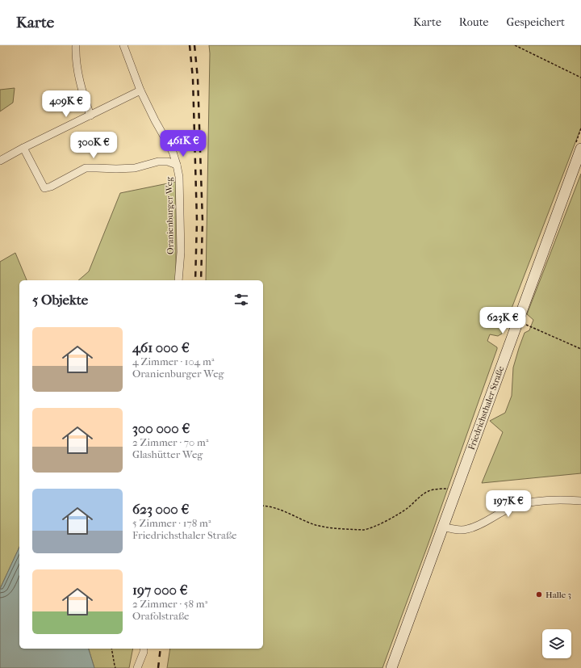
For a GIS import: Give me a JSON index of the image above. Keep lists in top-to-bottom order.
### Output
{
  "streets": {
    "street": ["Oranienburger Weg", "Friedrichsthaler Straße"]
  },
  "places": ["Halle 3"],
  "page": {
    "header": "Karte",
    "nav": ["Karte", "Route", "Gespeichert"],
    "price": [
      "409K €",
      "461K €",
      "300K €",
      "623K €",
      "197K €"
    ],
    "heading": "5 Objekte",
    "list": [
      {
        "name": "461 000 €",
        "note": "4 Zimmer · 104 m² · Oranienburger Weg"
      },
      {
        "name": "300 000 €",
        "note": "2 Zimmer · 70 m² · Glashütter Weg"
      },
      {
        "name": "623 000 €",
        "note": "5 Zimmer · 178 m² · Friedrichsthaler Straße"
      },
      {
        "name": "197 000 €",
        "note": "2 Zimmer · 58 m² · Orafolstraße"
      }
    ]
  }
}
